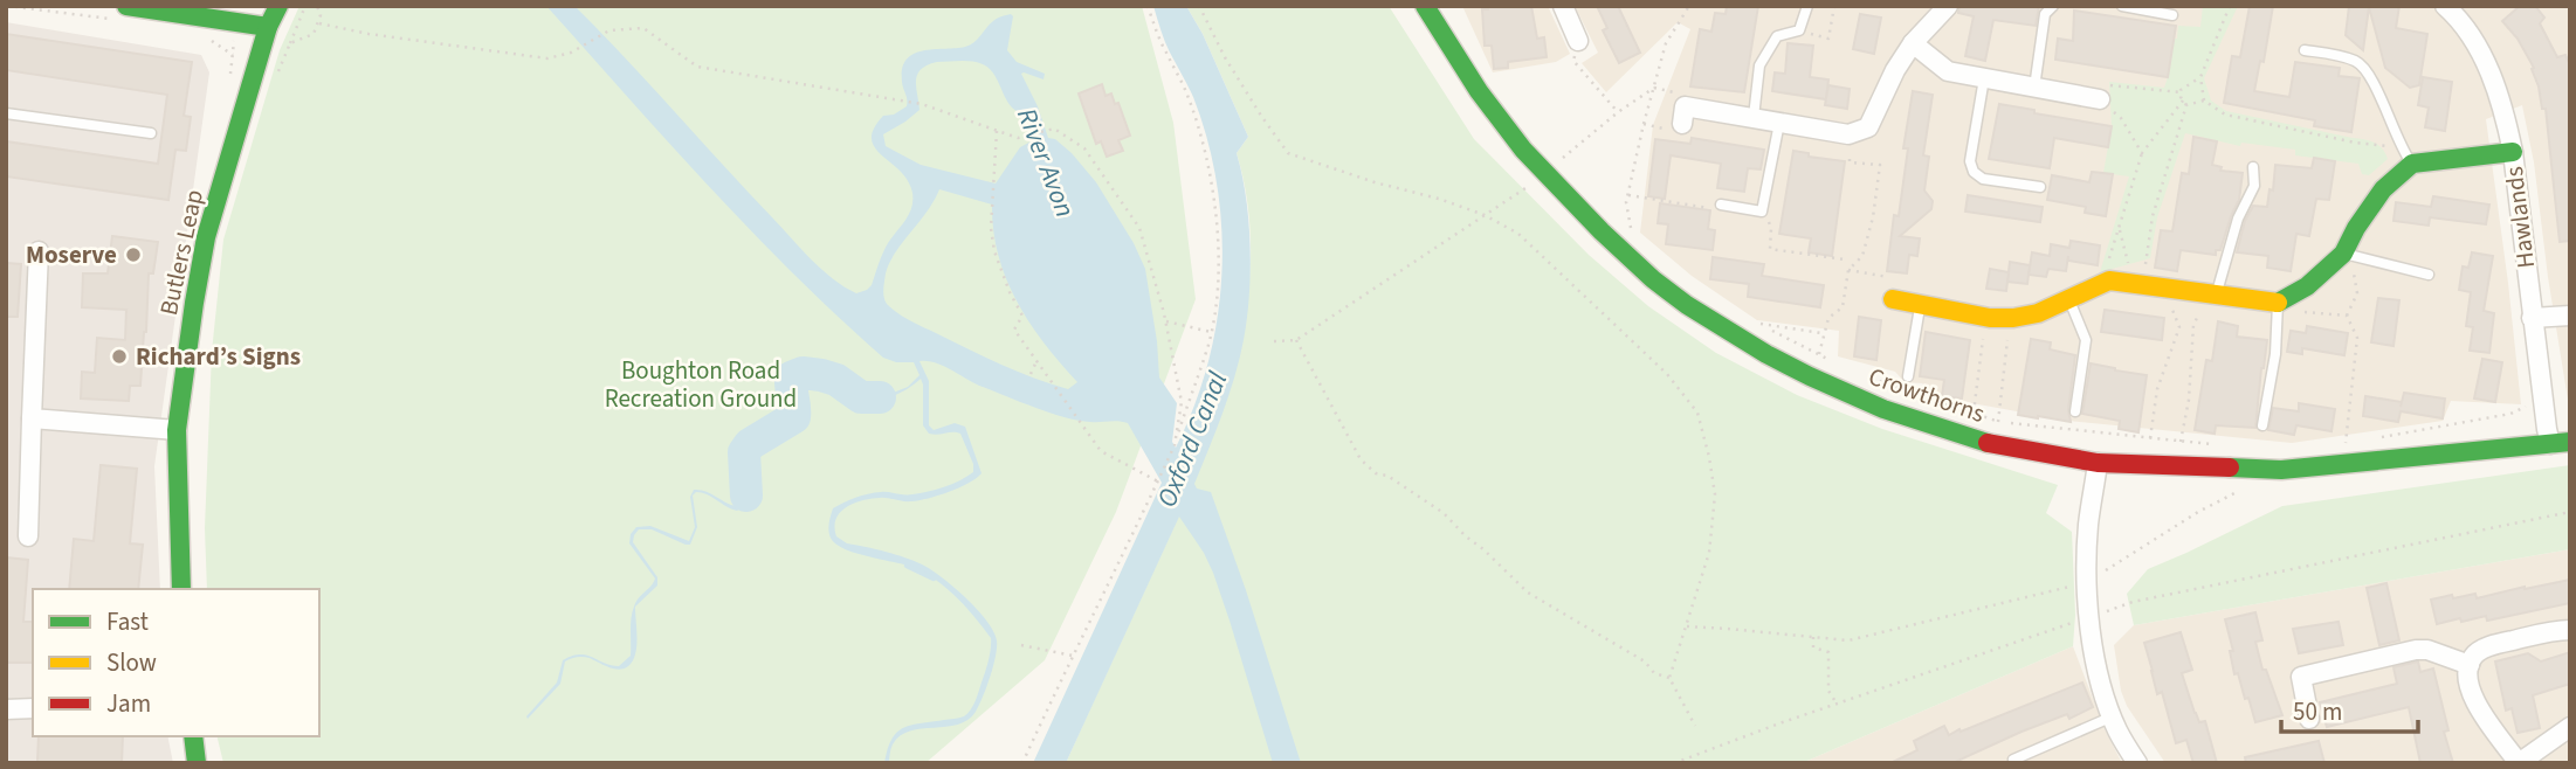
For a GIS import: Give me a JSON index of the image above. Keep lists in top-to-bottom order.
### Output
{
  "streets": {
    "street": ["Hawlands", "Butlers Leap", "Crowthorns"]
  },
  "crossings": [
    ["Hawlands", "Crowthorns"]
  ],
  "water": ["River Avon", "Oxford Canal"],
  "parks": ["Boughton Road Recreation Ground"],
  "places": ["Moserve", "Richard’s Signs"],
  "legend": ["Fast", "Slow", "Jam"],
  "scale_bar": "50 m"
}
